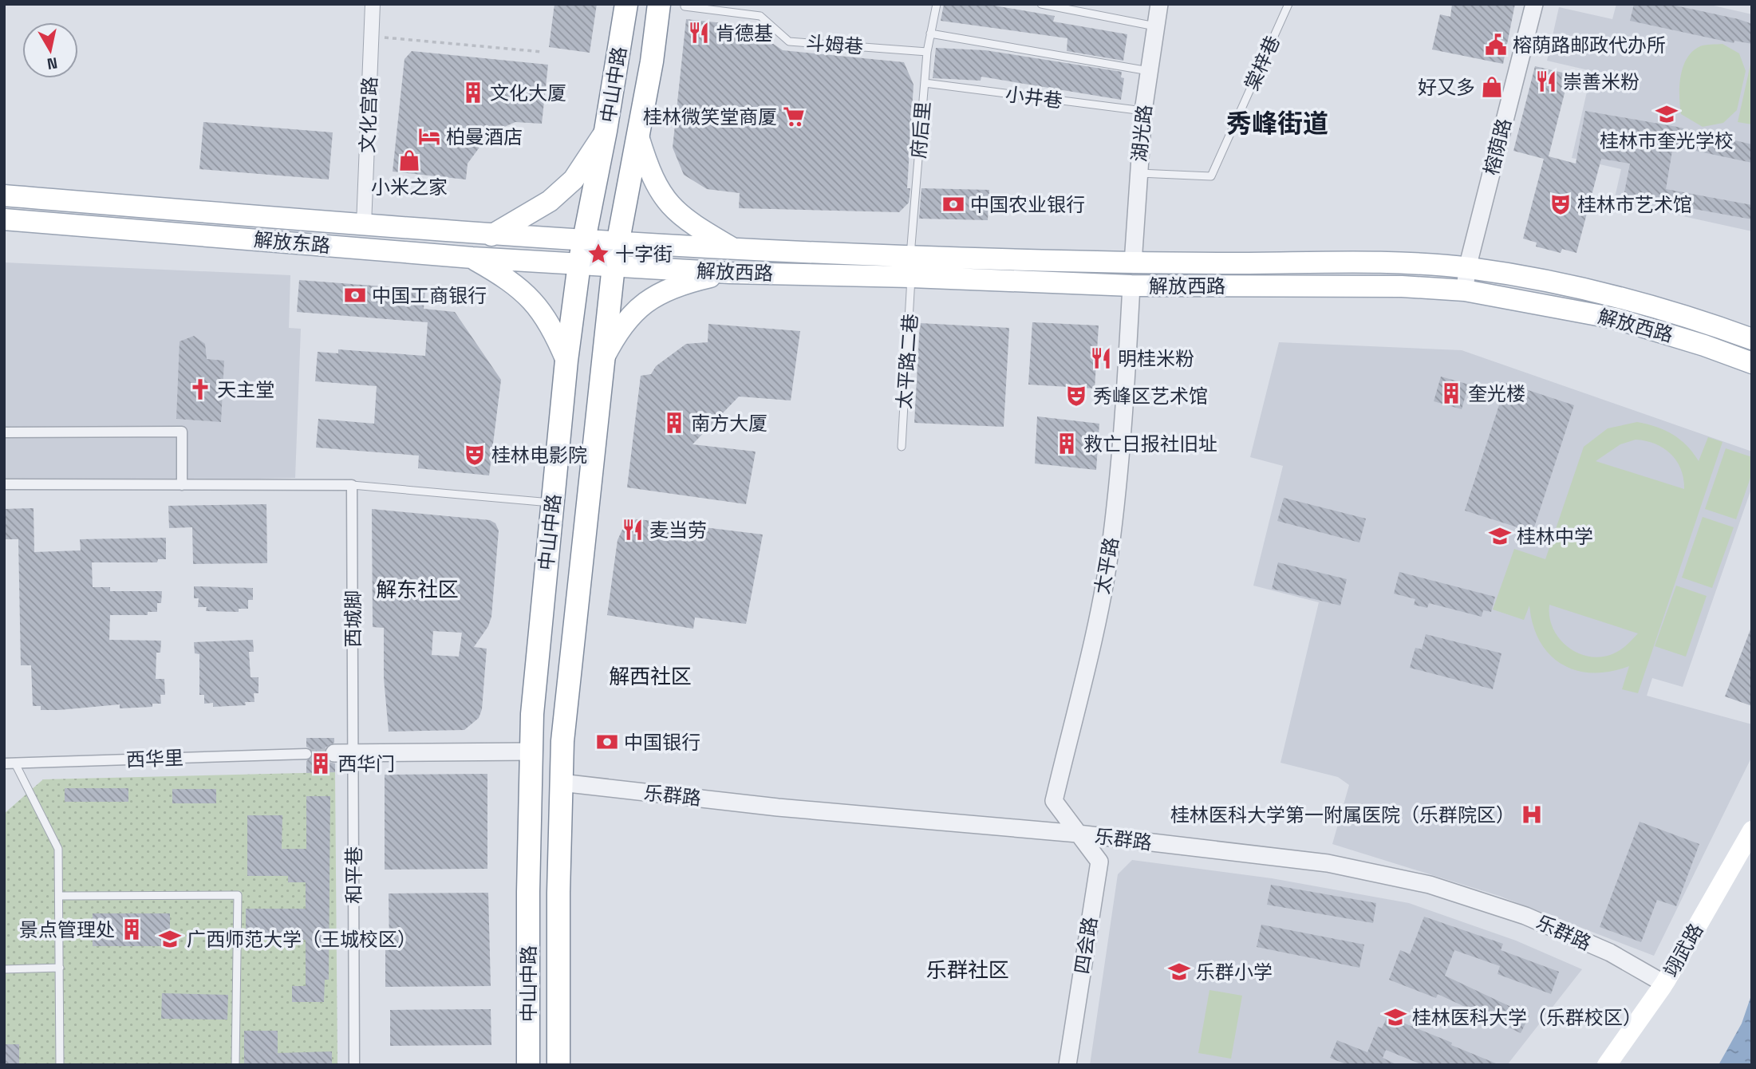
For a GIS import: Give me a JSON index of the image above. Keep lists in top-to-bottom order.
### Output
{
  "streets": {
    "highway": ["中山中路"],
    "main road": ["解放东路", "解放西路", "翊武路"],
    "street": [
      "文化宫路",
      "湖光路",
      "榕荫路",
      "太平路",
      "西城脚",
      "西华里",
      "乐群路",
      "和平巷",
      "四会路"
    ],
    "lane": [
      "斗姆巷",
      "棠梓巷",
      "小井巷",
      "府后里",
      "太平路二巷"
    ]
  },
  "crossings": [
    ["斗姆巷", "府后里"],
    ["棠梓巷", "湖光路"],
    ["中山中路", "解放东路"],
    ["中山中路", "解放西路"],
    ["中山中路", "乐群路"],
    ["小井巷", "府后里"],
    ["小井巷", "湖光路"],
    ["文化宫路", "解放东路"],
    ["府后里", "解放西路"],
    ["府后里", "太平路二巷"],
    ["湖光路", "解放西路"],
    ["榕荫路", "解放西路"],
    ["解放东路", "解放西路"],
    ["解放西路", "太平路二巷"],
    ["解放西路", "太平路"],
    ["太平路", "乐群路"],
    ["太平路", "四会路"],
    ["西城脚", "和平巷"],
    ["乐群路", "四会路"],
    ["乐群路", "翊武路"]
  ],
  "districts": [
    "秀峰街道",
    "解东社区",
    "解西社区",
    "乐群社区"
  ],
  "places": {
    "restaurant": [
      "肯德基",
      "崇善米粉",
      "明桂米粉",
      "麦当劳"
    ],
    "public building": ["榕荫路邮政代办所"],
    "shop": ["好又多", "小米之家"],
    "building": [
      "文化大厦",
      "奎光楼",
      "南方大厦",
      "救亡日报社旧址",
      "西华门",
      "景点管理处"
    ],
    "school or university": [
      "桂林市奎光学校",
      "桂林中学",
      "广西师范大学（王城校区）",
      "乐群小学",
      "桂林医科大学（乐群校区）"
    ],
    "supermarket": ["桂林微笑堂商厦"],
    "hotel": ["柏曼酒店"],
    "bank": ["中国农业银行", "中国工商银行", "中国银行"],
    "theatre": ["桂林市艺术馆", "秀峰区艺术馆", "桂林电影院"],
    "place": ["十字街"],
    "church": ["天主堂"],
    "hospital": ["桂林医科大学第一附属医院（乐群院区）"]
  },
  "north": "bottom"
}
